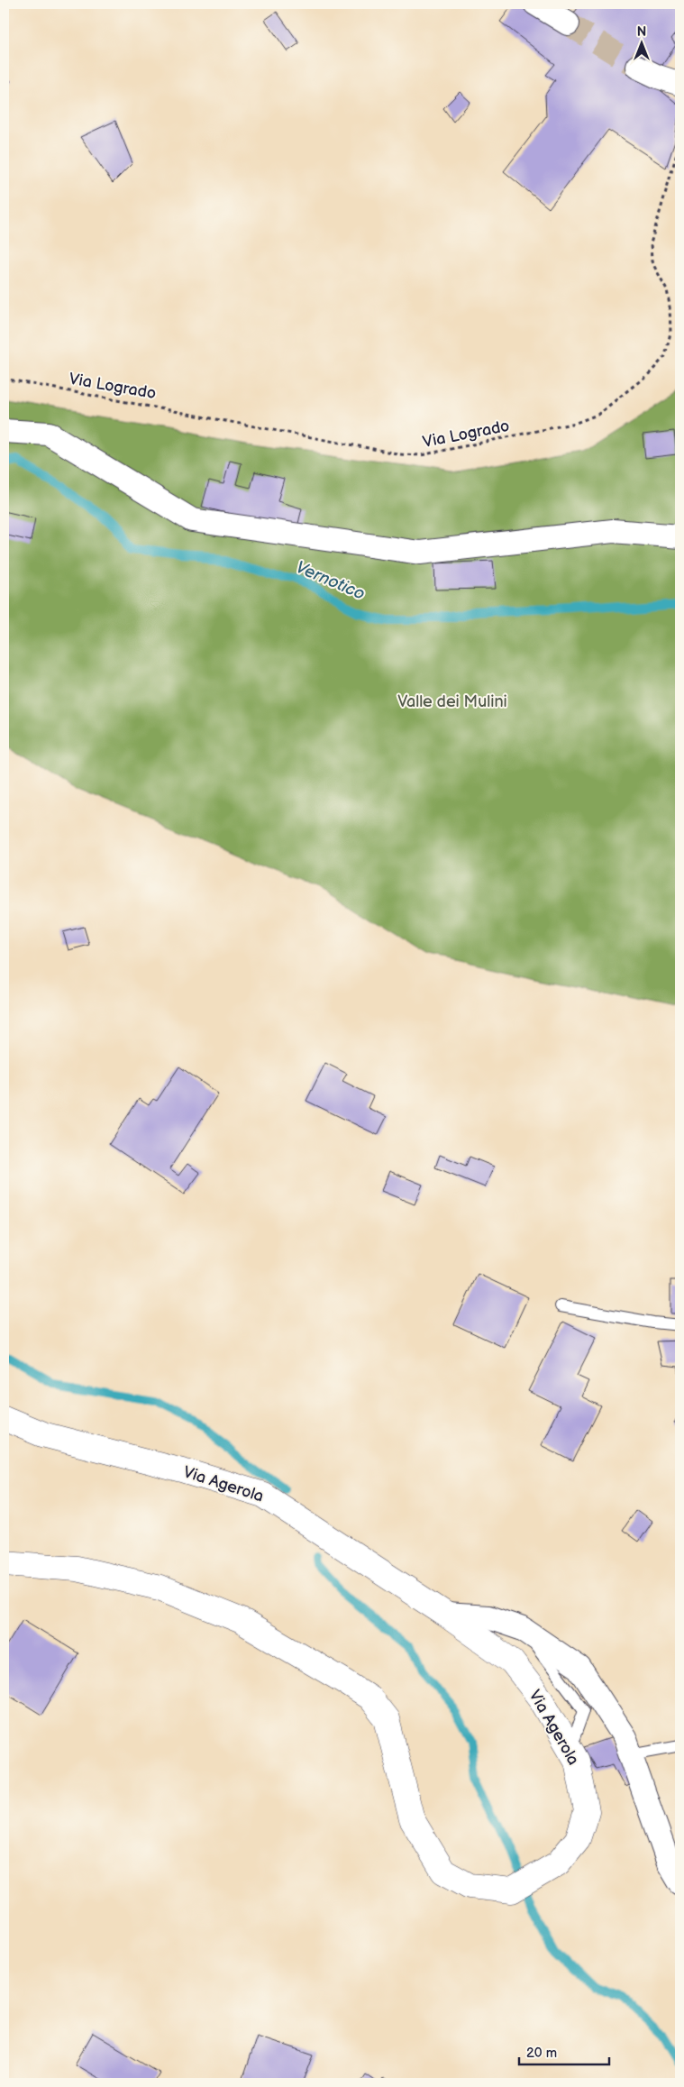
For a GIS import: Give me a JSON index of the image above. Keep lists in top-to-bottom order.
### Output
{
  "streets": {
    "street": ["Via Agerola"],
    "path": ["Via Logrado"]
  },
  "water": ["Vernotico"],
  "parks": ["Valle dei Mulini"],
  "scale_bar": "20 m",
  "north": "top"
}
